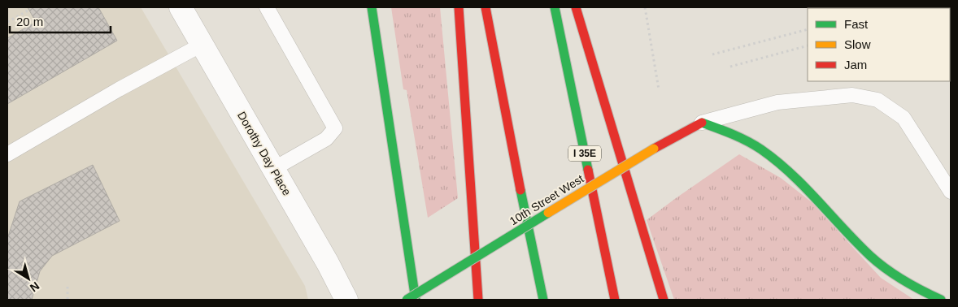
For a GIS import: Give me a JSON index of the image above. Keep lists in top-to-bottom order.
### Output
{
  "streets": {
    "main road": ["I 35E", "10th Street West"],
    "street": ["Dorothy Day Place"]
  },
  "legend": ["Fast", "Slow", "Jam"],
  "scale_bar": "20 m",
  "north": "bottom right"
}
